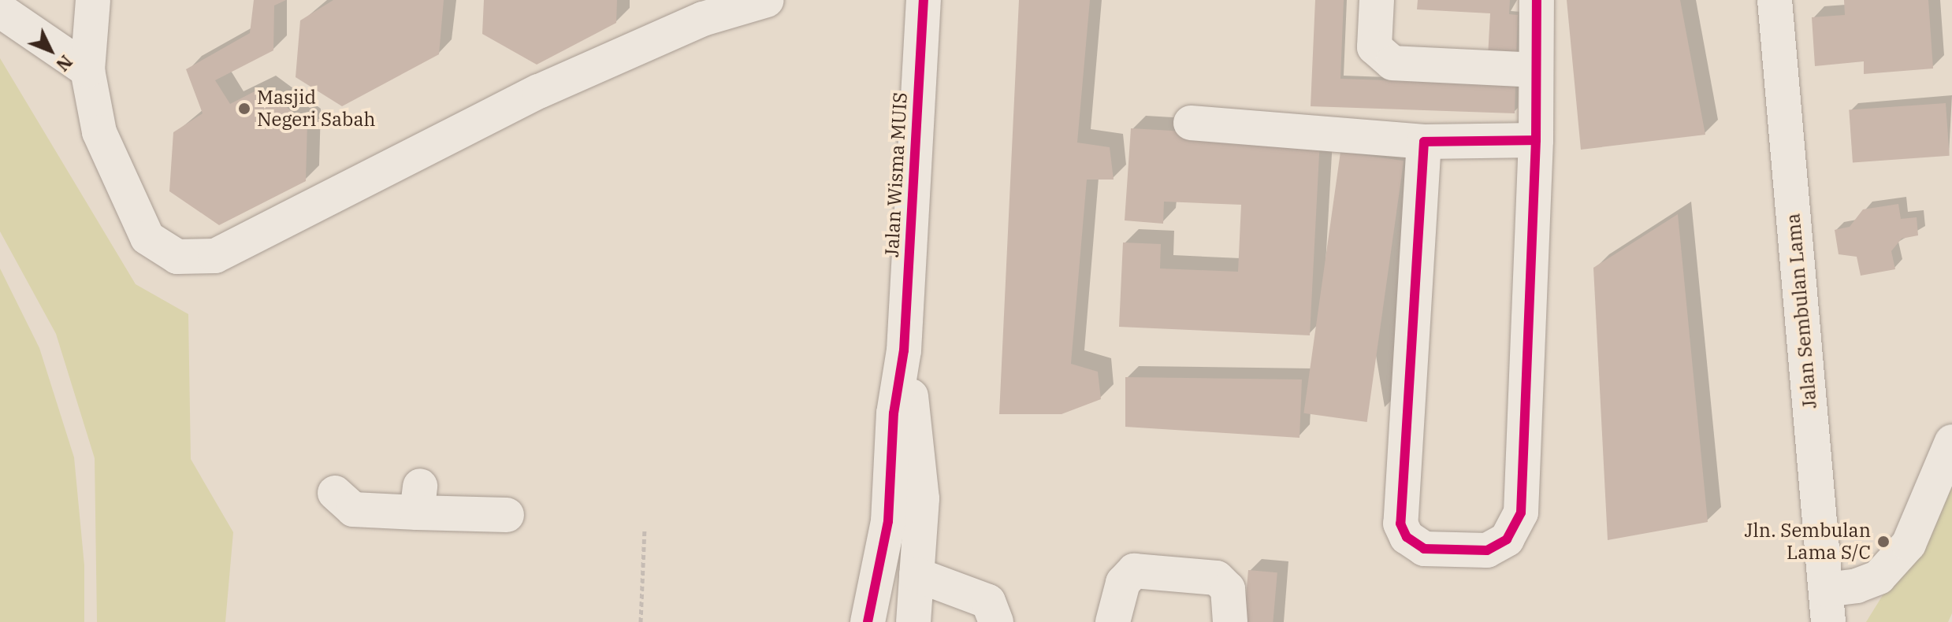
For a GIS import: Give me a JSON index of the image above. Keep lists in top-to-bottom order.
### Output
{
  "streets": {
    "street": ["Jalan Wisma MUIS", "Jalan Sembulan Lama"]
  },
  "places": ["Masjid Negeri Sabah", "Jln. Sembulan Lama S/C"],
  "north": "bottom right"
}
